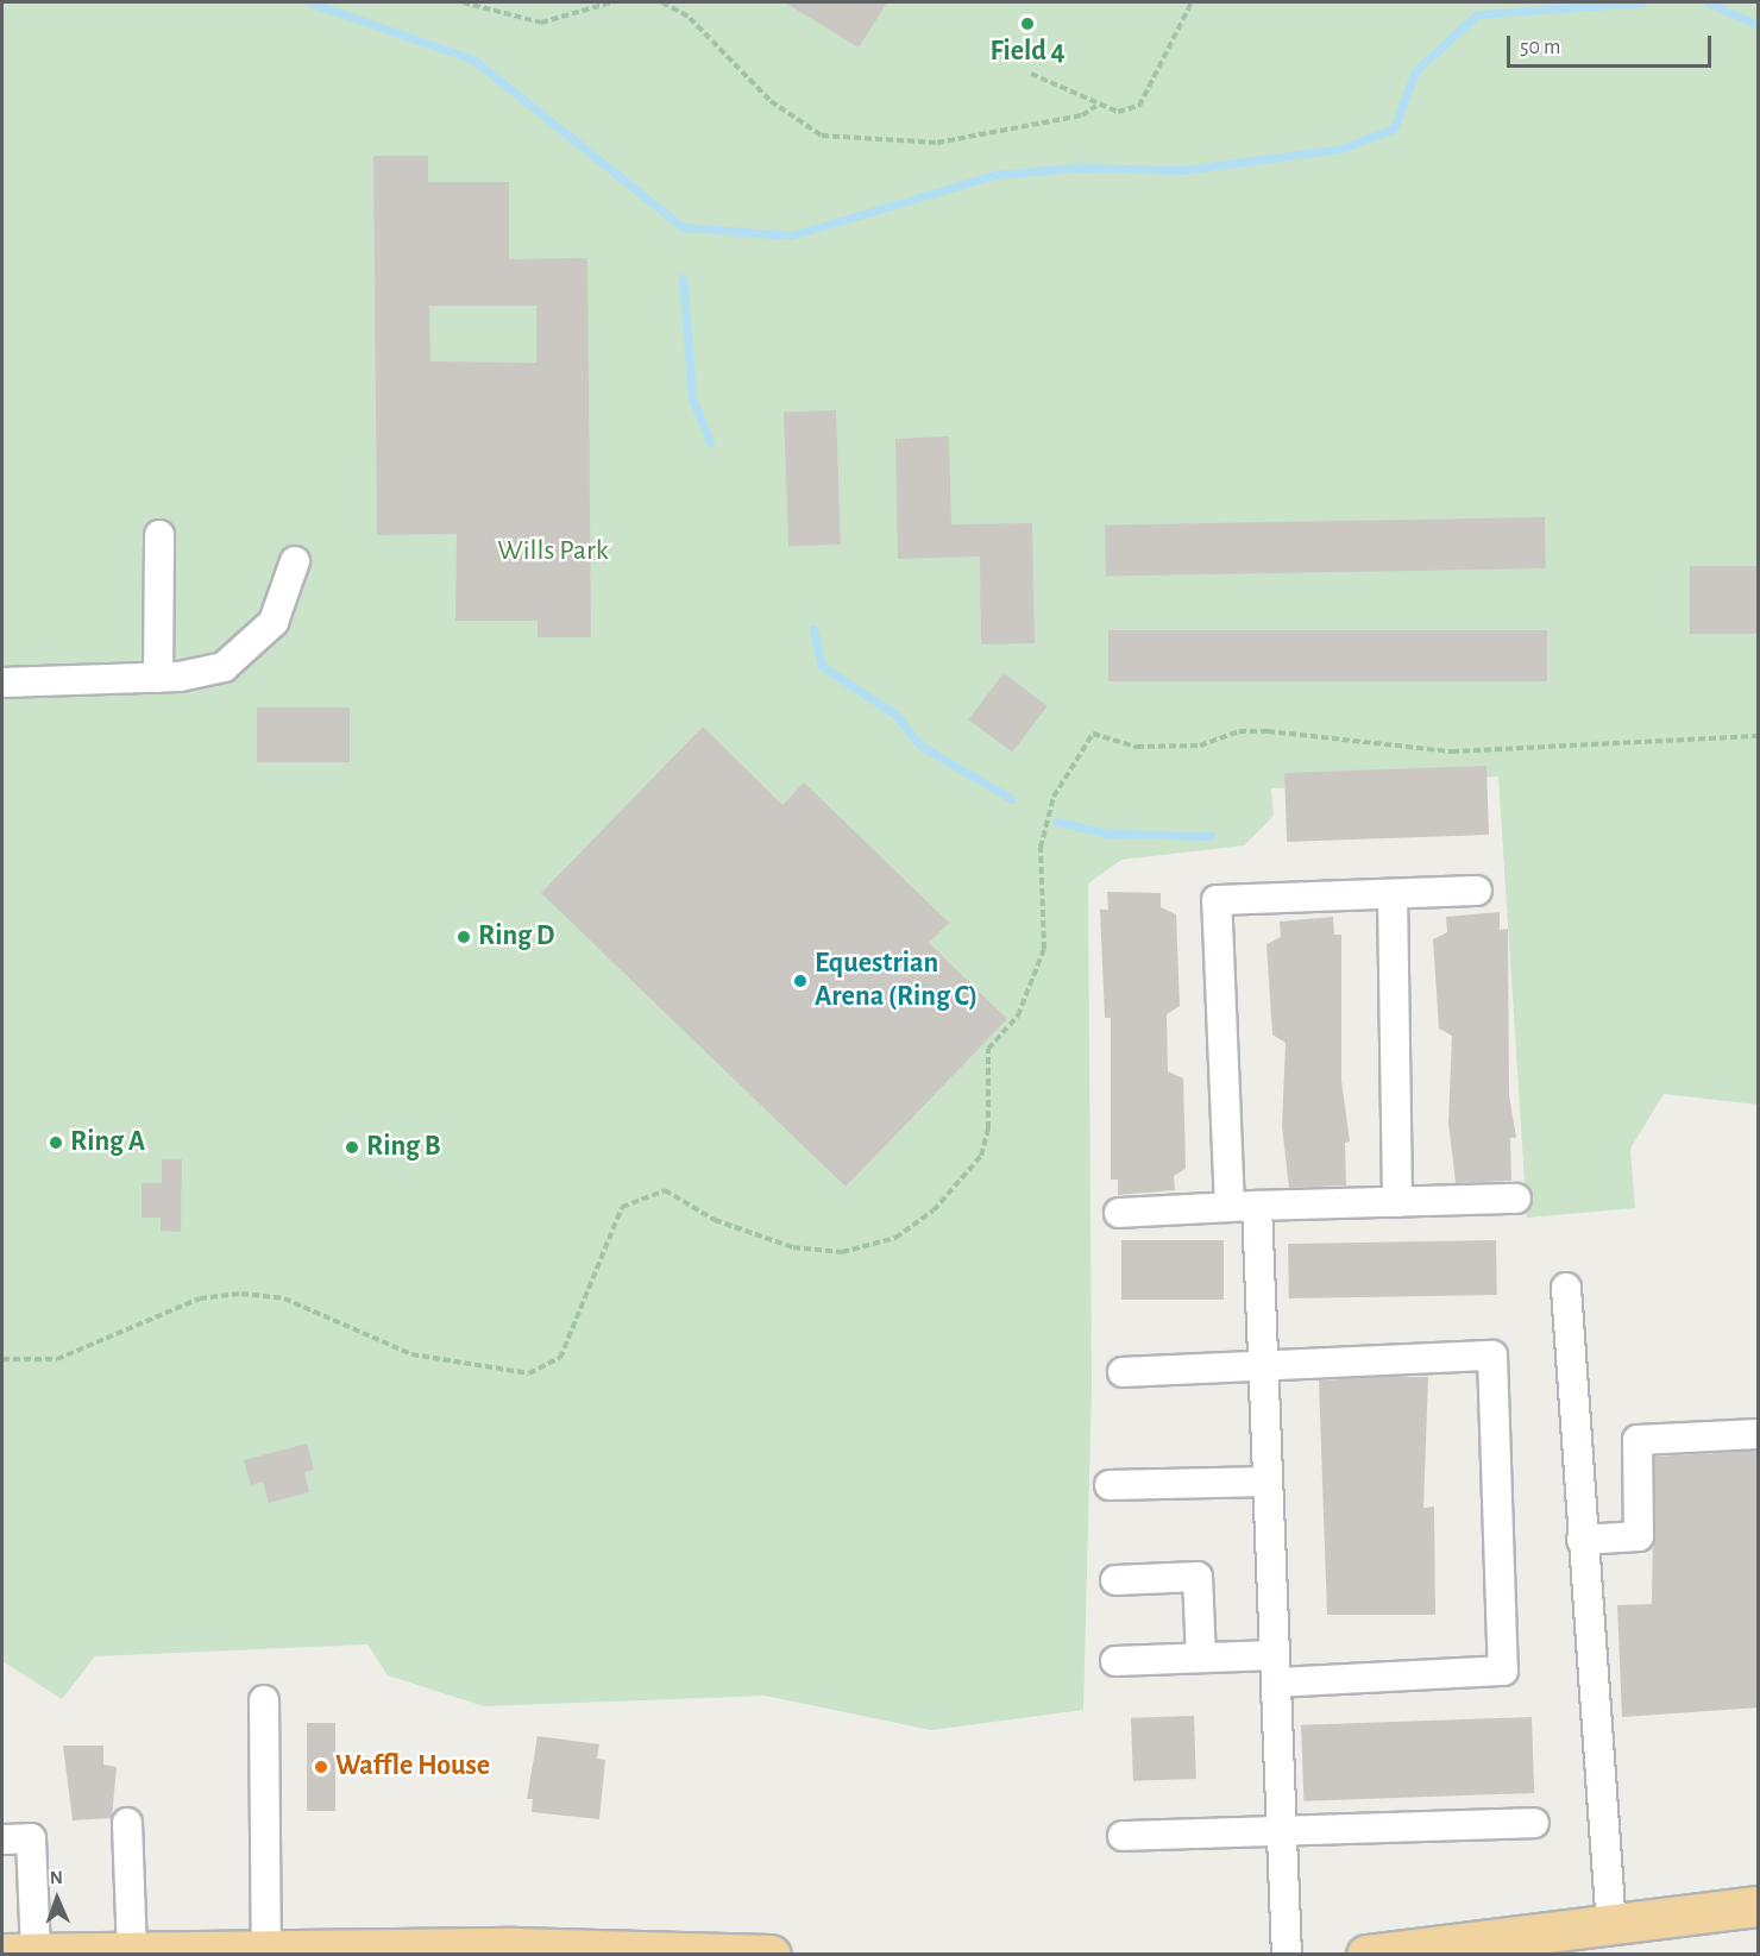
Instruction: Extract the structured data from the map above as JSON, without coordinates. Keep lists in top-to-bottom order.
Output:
{
  "parks": ["Wills Park"],
  "places": [
    "Field 4",
    "Ring D",
    "Equestrian Arena (Ring C)",
    "Ring A",
    "Ring B",
    "Waffle House"
  ],
  "scale_bar": "50 m",
  "north": "top"
}
